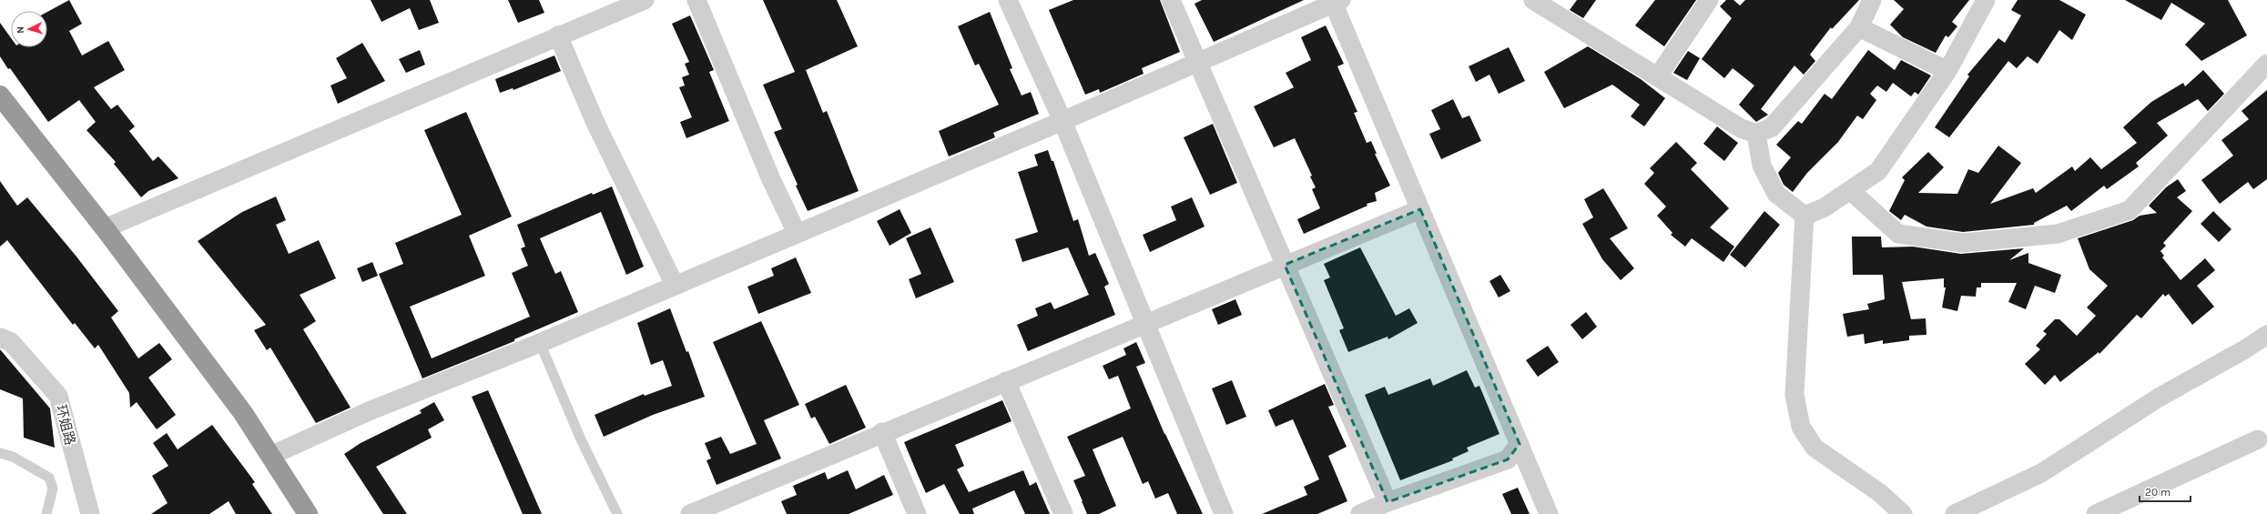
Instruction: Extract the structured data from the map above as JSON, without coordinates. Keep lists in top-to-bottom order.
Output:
{
  "streets": {
    "street": ["环姐路"]
  },
  "scale_bar": "20 m",
  "north": "left"
}
